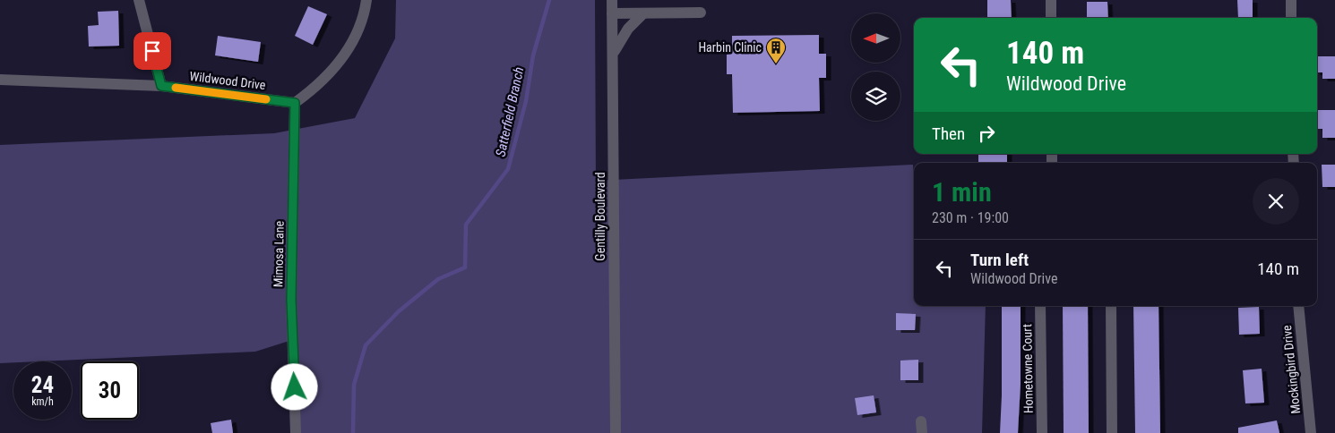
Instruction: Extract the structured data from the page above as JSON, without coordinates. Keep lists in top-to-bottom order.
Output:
{
  "streets": {
    "street": [
      "Wildwood Drive",
      "Gentilly Boulevard",
      "Mimosa Lane",
      "Hometowne Court",
      "Mockingbird Drive"
    ]
  },
  "crossings": [
    ["Wildwood Drive", "Mimosa Lane"]
  ],
  "water": ["Satterfield Branch"],
  "places": {
    "building": ["Harbin Clinic"]
  },
  "north": "left",
  "page": {
    "turn": ["140 m", "Wildwood Drive"],
    "then": "Then",
    "heading": ["1 min", "230 m · 19:00"],
    "list": [
      {
        "name": "Turn left",
        "note": "Wildwood Drive",
        "value": "140 m"
      }
    ],
    "speed": "24 km/h",
    "limit": "30"
  }
}
